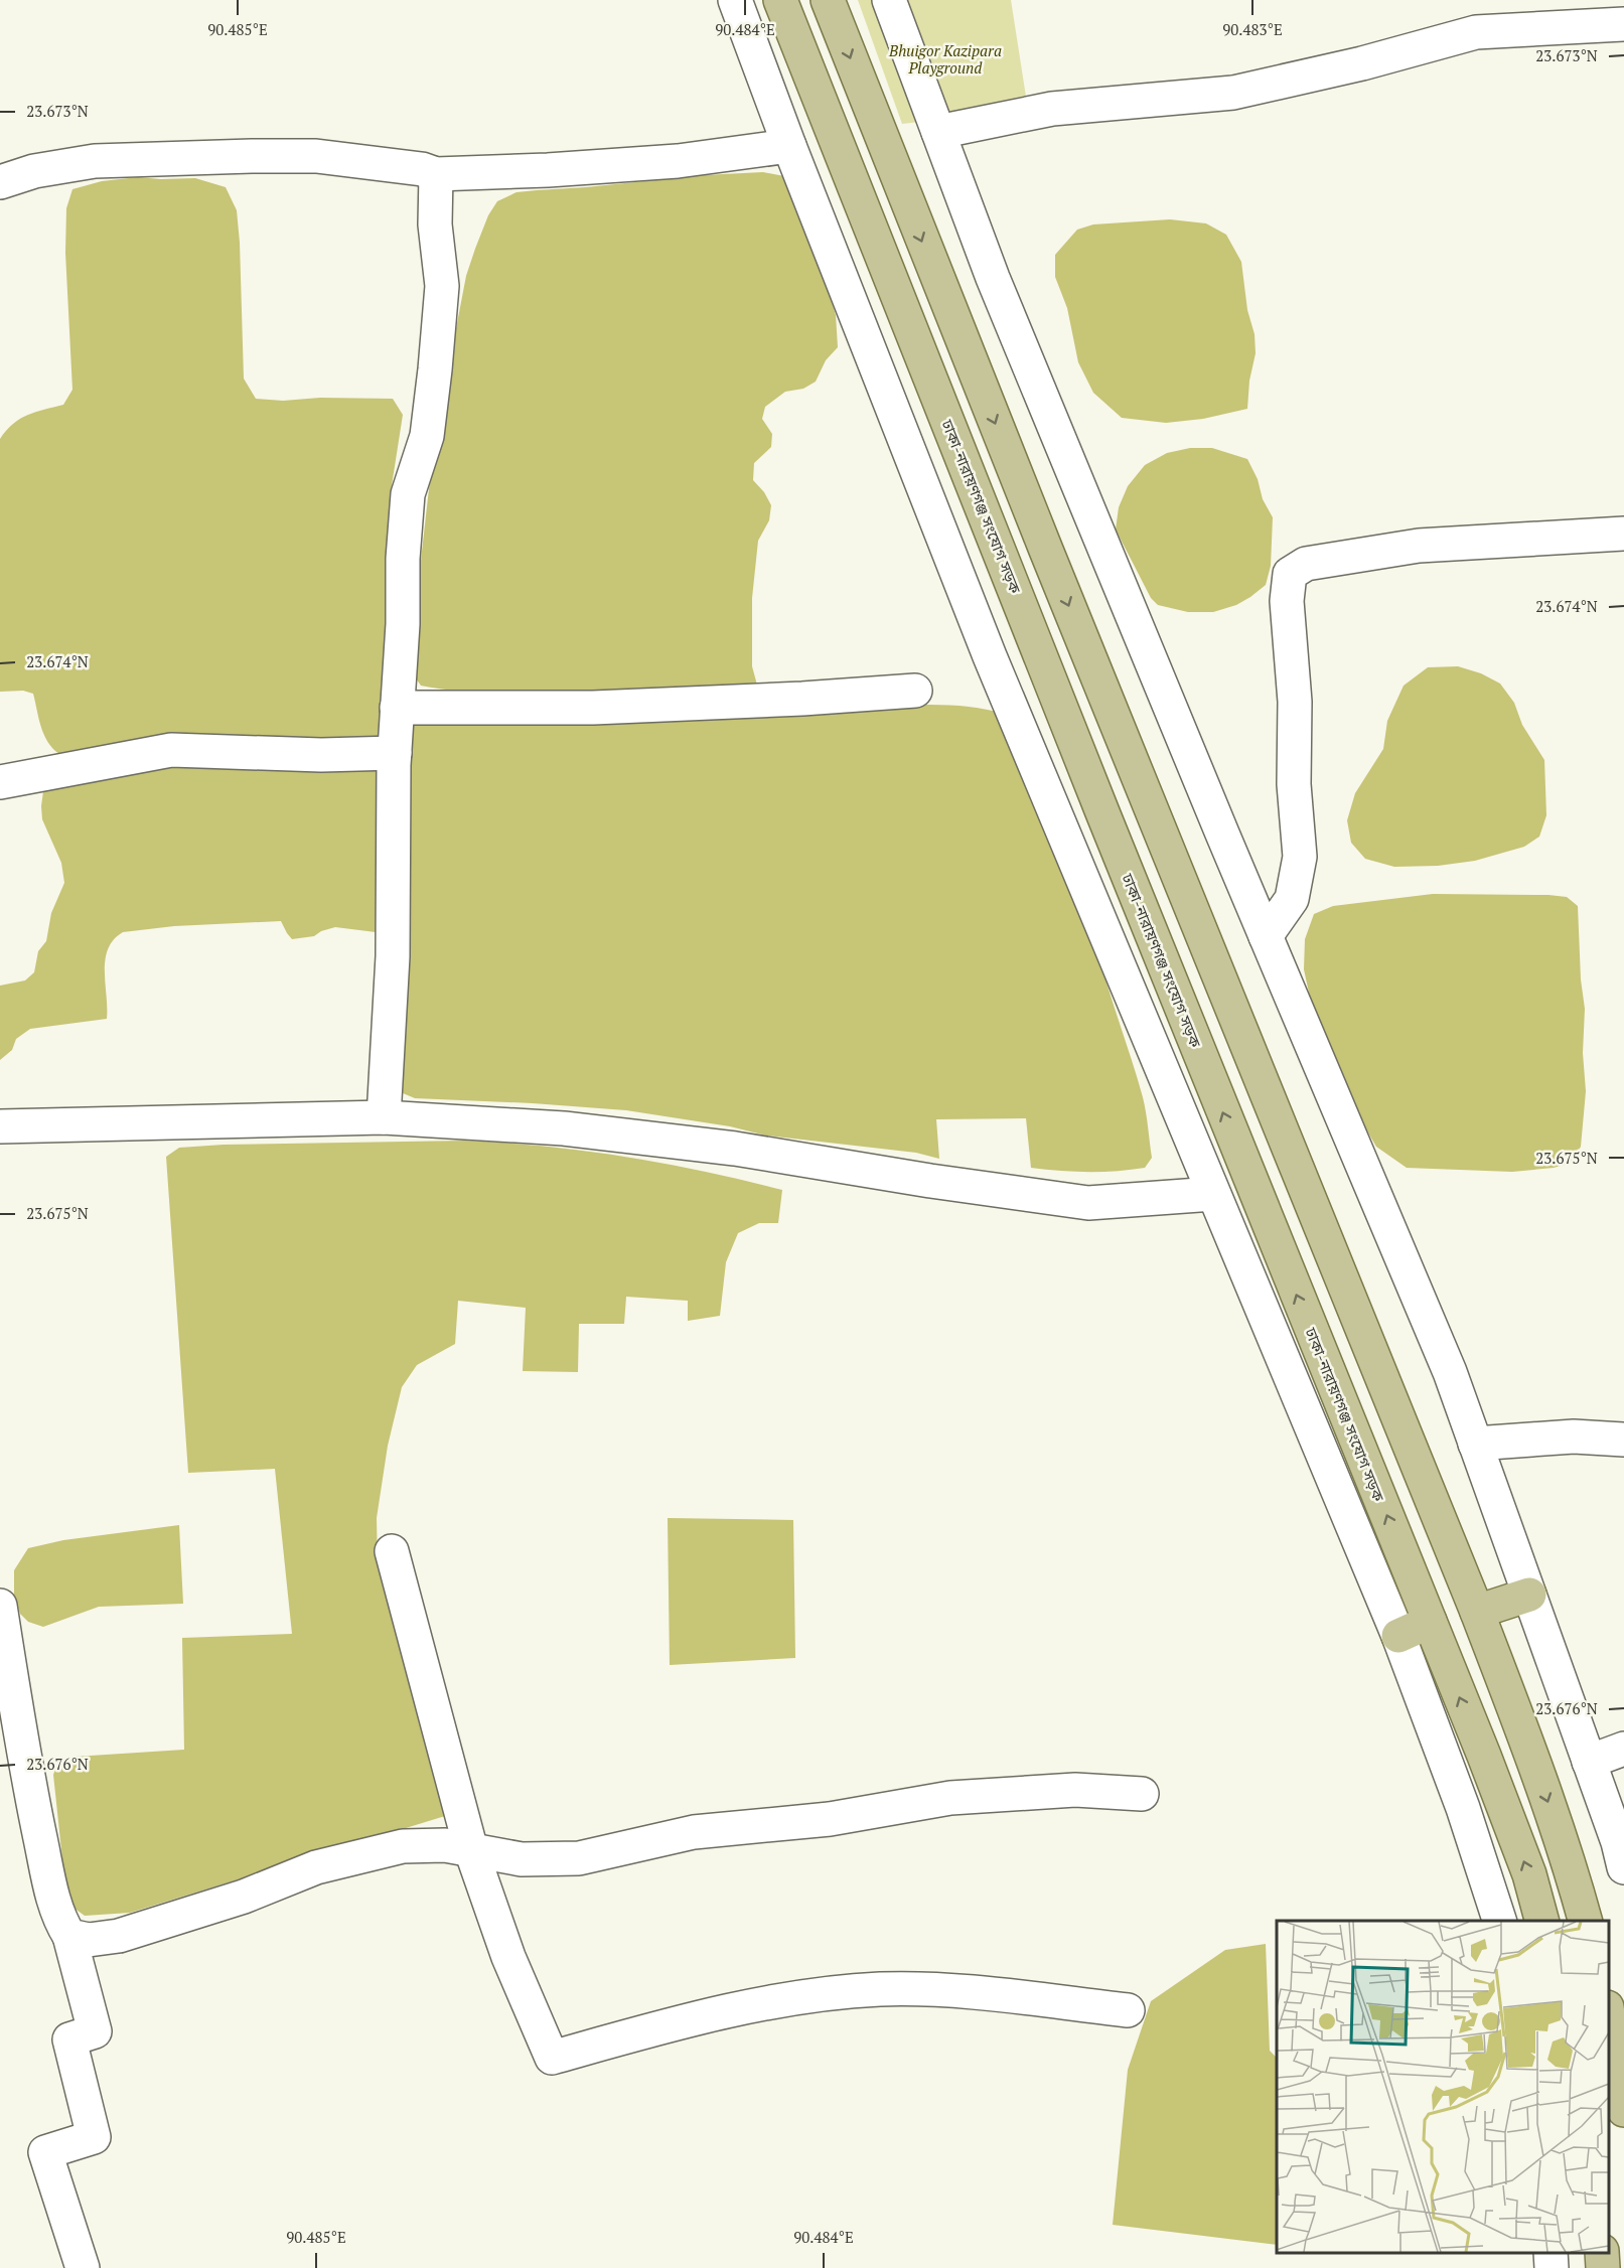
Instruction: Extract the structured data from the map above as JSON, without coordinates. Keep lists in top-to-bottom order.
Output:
{
  "streets": {
    "main road": ["ঢাকা-নারায়ণগঞ্জ সংযোগ সড়ক"]
  },
  "parks": ["Bhuigor Kazipara Playground"],
  "coordinates": [
    "90.485°E",
    "90.484°E",
    "90.483°E",
    "23.673°N",
    "23.674°N",
    "23.675°N",
    "23.676°N"
  ]
}
